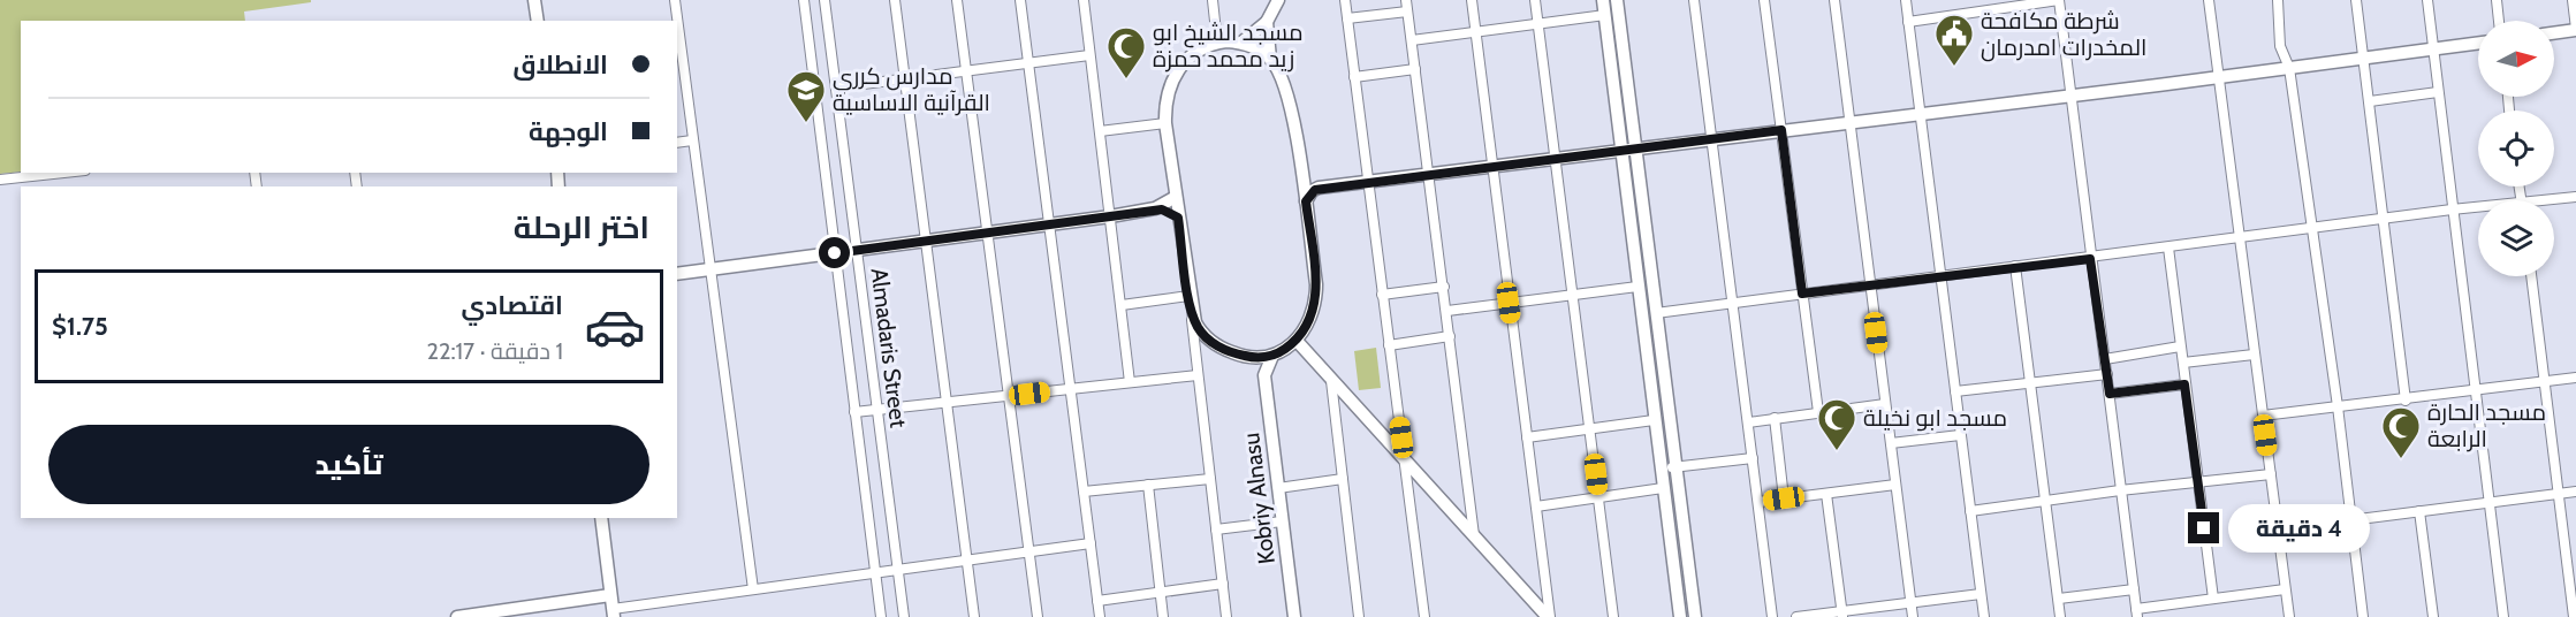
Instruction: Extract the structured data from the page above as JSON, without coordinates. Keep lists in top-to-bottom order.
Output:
{
  "streets": {
    "street": ["Almadaris Street", "Kobriy Alnasu"]
  },
  "places": {
    "public building": ["شرطة مكافحة المخدرات امدرمان"],
    "mosque": ["مسجد الشيخ ابو زيد محمد حمزة", "مسجد ابو نخيلة", "مسجد الحارة الرابعة"],
    "school or university": ["مدارس كرري القرآنية الاساسية"]
  },
  "north": "right",
  "page": {
    "banner": ["الانطلاق", "الوجهة"],
    "heading": "اختر الرحلة",
    "list": [
      {
        "name": "اقتصادي",
        "note": "1 دقيقة · 22:17",
        "value": "$1.75"
      }
    ],
    "buttons": "تأكيد",
    "bubble": "4 دقيقة"
  }
}
